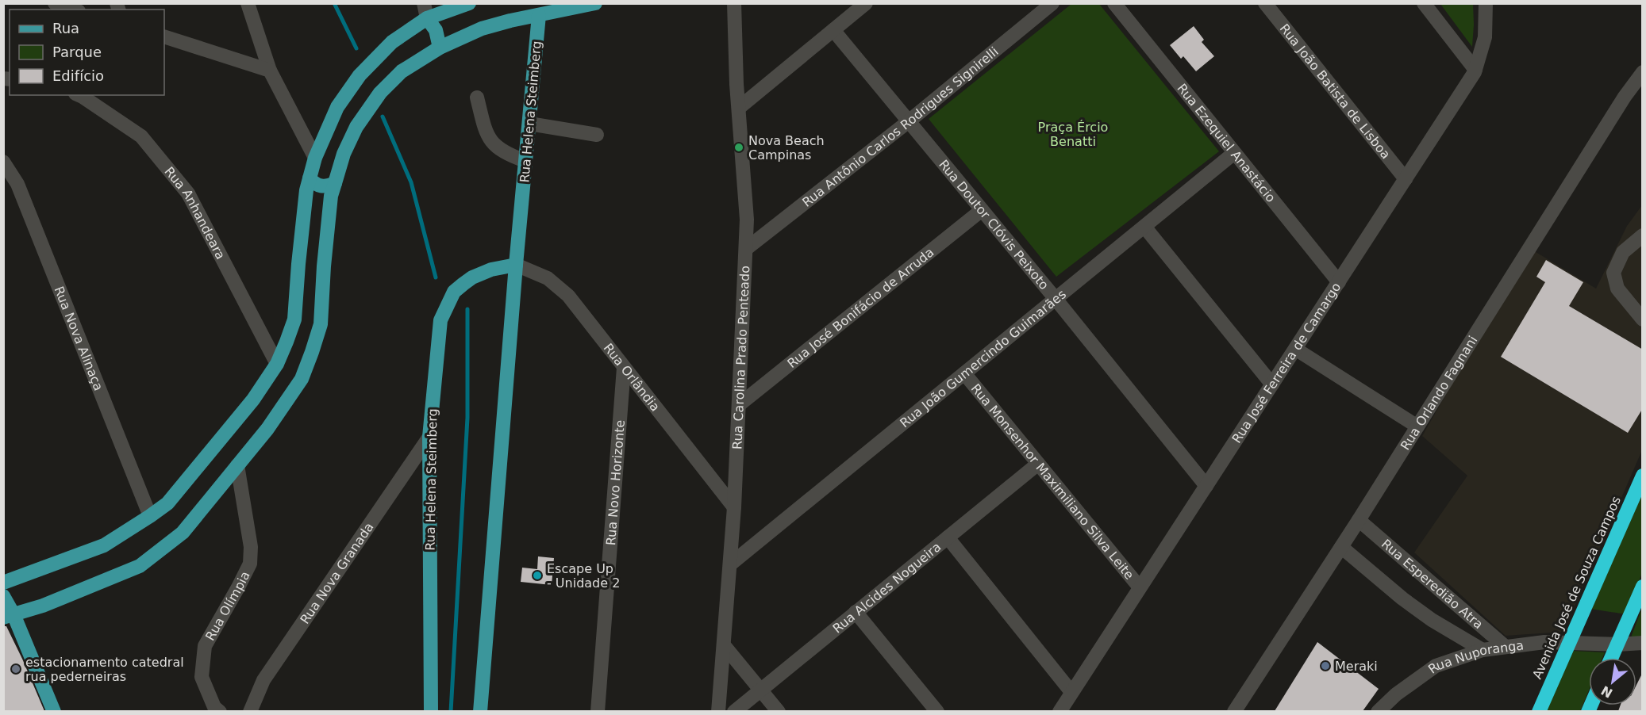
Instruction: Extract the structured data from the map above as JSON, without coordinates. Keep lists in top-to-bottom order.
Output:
{
  "streets": {
    "highway": ["Avenida José de Souza Campos"],
    "main road": ["Rua Helena Steimberg"],
    "street": [
      "Rua João Batista de Lisboa",
      "Rua Antônio Carlos Rodrigues Signirelli",
      "Rua Ezequiel Anastácio",
      "Rua Anhandeara",
      "Rua Doutor Clóvis Peixoto",
      "Rua José Bonifácio de Arruda",
      "Rua Nova Alinaça",
      "Rua Carolina Prado Penteado",
      "Rua João Gumercindo Guimarães",
      "Rua José Ferreira de Camargo",
      "Rua Orlândia",
      "Rua Orlando Fagnani",
      "Rua Monsenhor Maximiliano Silva Leite",
      "Rua Novo Horizonte",
      "Rua Nova Granada",
      "Rua Esperedião Atra",
      "Rua Alcides Nogueira",
      "Rua Olímpia",
      "Rua Nuporanga"
    ]
  },
  "crossings": [
    ["Rua João Batista de Lisboa", "Rua José Ferreira de Camargo"],
    ["Rua Helena Steimberg", "Rua Orlândia"],
    ["Rua Helena Steimberg", "Rua Nova Granada"],
    ["Rua Antônio Carlos Rodrigues Signirelli", "Rua Doutor Clóvis Peixoto"],
    ["Rua Antônio Carlos Rodrigues Signirelli", "Rua Carolina Prado Penteado"],
    ["Rua Ezequiel Anastácio", "Rua João Gumercindo Guimarães"],
    ["Rua Ezequiel Anastácio", "Rua José Ferreira de Camargo"],
    ["Rua Doutor Clóvis Peixoto", "Rua José Bonifácio de Arruda"],
    ["Rua Doutor Clóvis Peixoto", "Rua João Gumercindo Guimarães"],
    ["Rua Doutor Clóvis Peixoto", "Rua José Ferreira de Camargo"],
    ["Rua José Bonifácio de Arruda", "Rua Carolina Prado Penteado"],
    ["Rua Carolina Prado Penteado", "Rua João Gumercindo Guimarães"],
    ["Rua Carolina Prado Penteado", "Rua Orlândia"],
    ["Rua João Gumercindo Guimarães", "Rua Monsenhor Maximiliano Silva Leite"],
    ["Rua José Ferreira de Camargo", "Rua Monsenhor Maximiliano Silva Leite"],
    ["Rua Orlândia", "Rua Novo Horizonte"],
    ["Rua Orlando Fagnani", "Rua Esperedião Atra"],
    ["Rua Monsenhor Maximiliano Silva Leite", "Rua Alcides Nogueira"],
    ["Rua Esperedião Atra", "Rua Nuporanga"],
    ["Avenida José de Souza Campos", "Rua Nuporanga"]
  ],
  "parks": ["Praça Ércio Benatti"],
  "places": [
    "Nova Beach Campinas",
    "Escape Up - Unidade 2",
    "Meraki",
    "estacionamento catedral rua pederneiras"
  ],
  "legend": ["Rua", "Parque", "Edifício"],
  "north": "bottom left"
}
